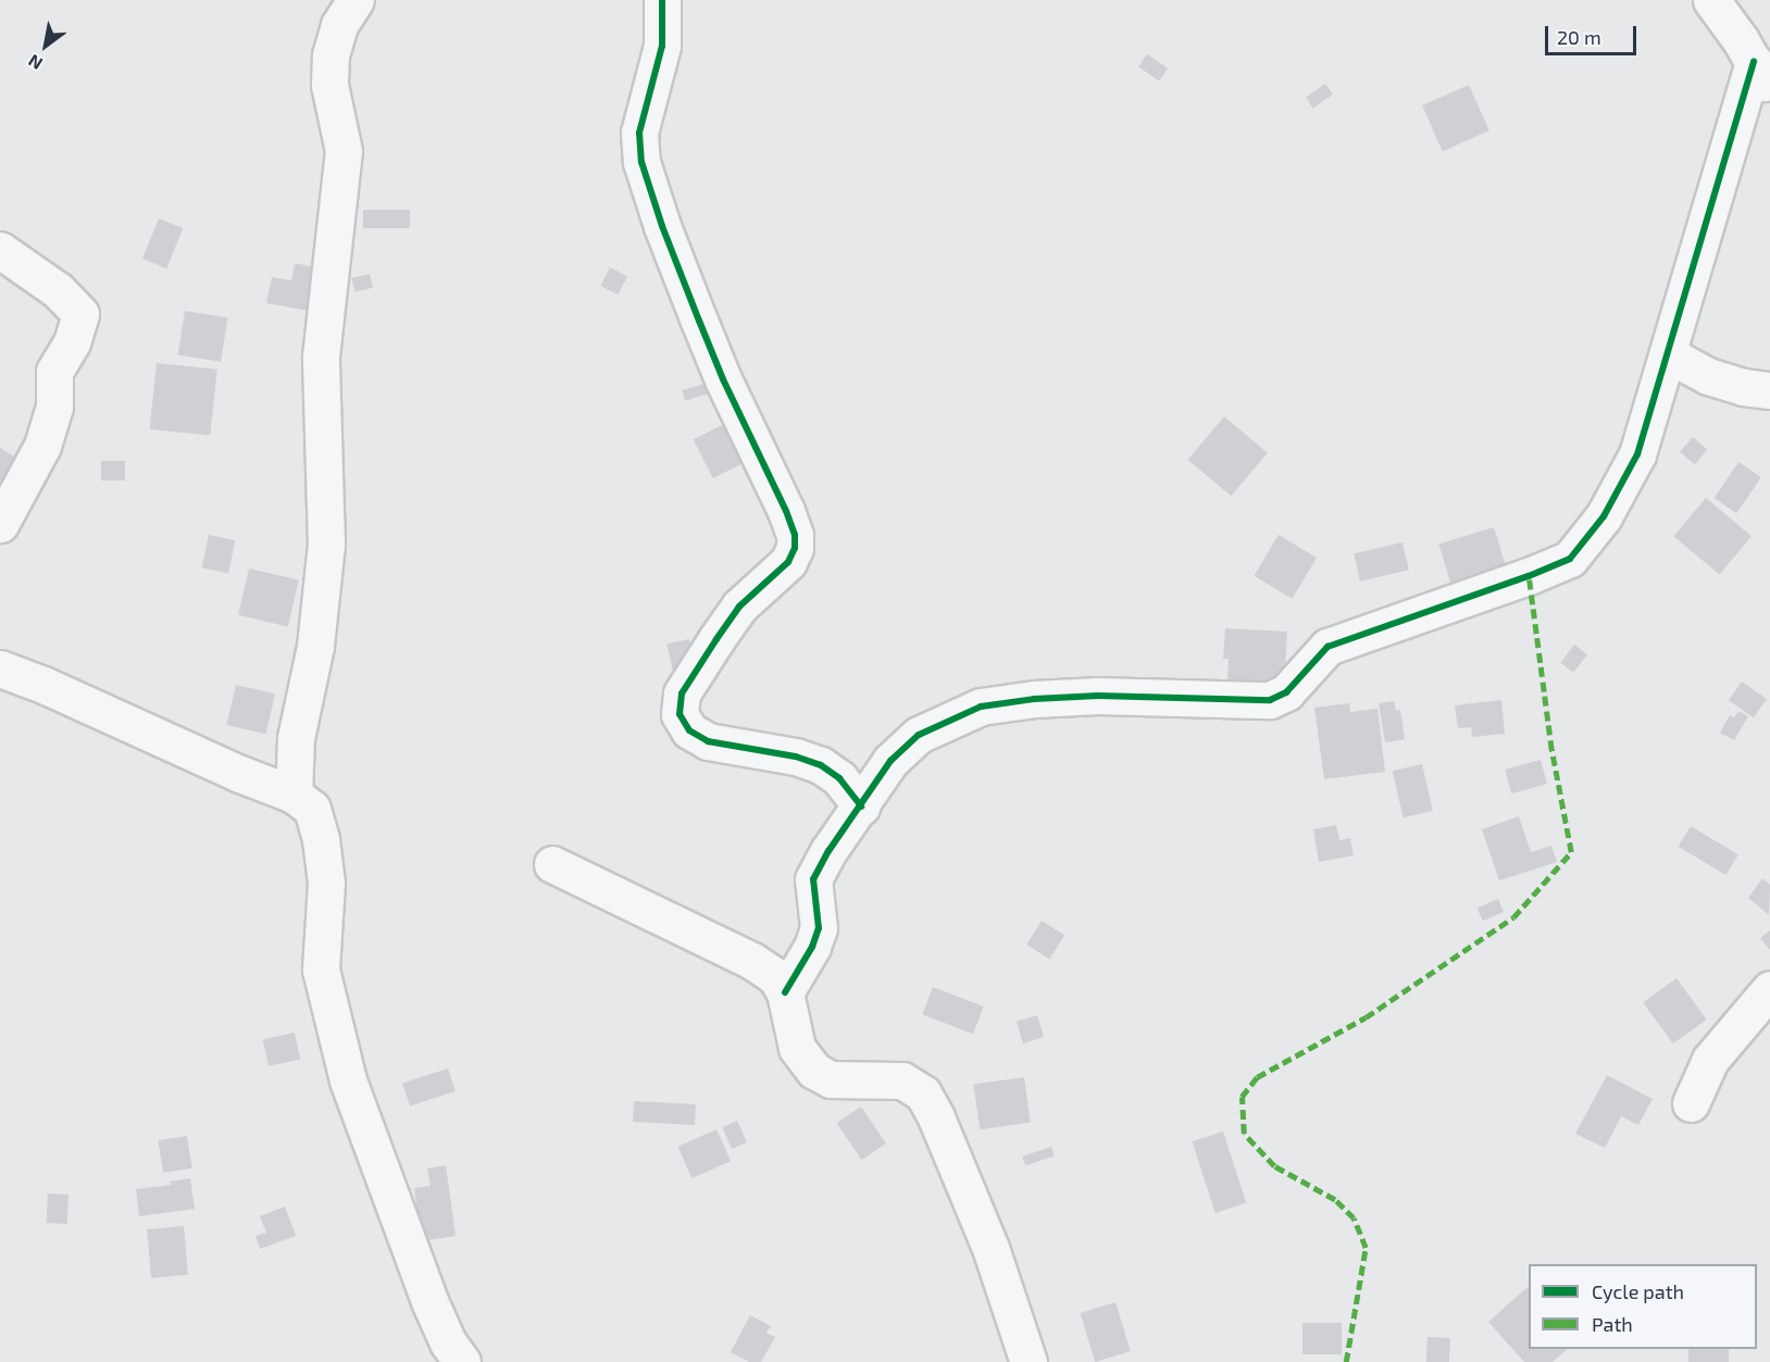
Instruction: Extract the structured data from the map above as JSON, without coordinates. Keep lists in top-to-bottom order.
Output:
{
  "legend": ["Cycle path", "Path"],
  "scale_bar": "20 m",
  "north": "bottom left"
}
